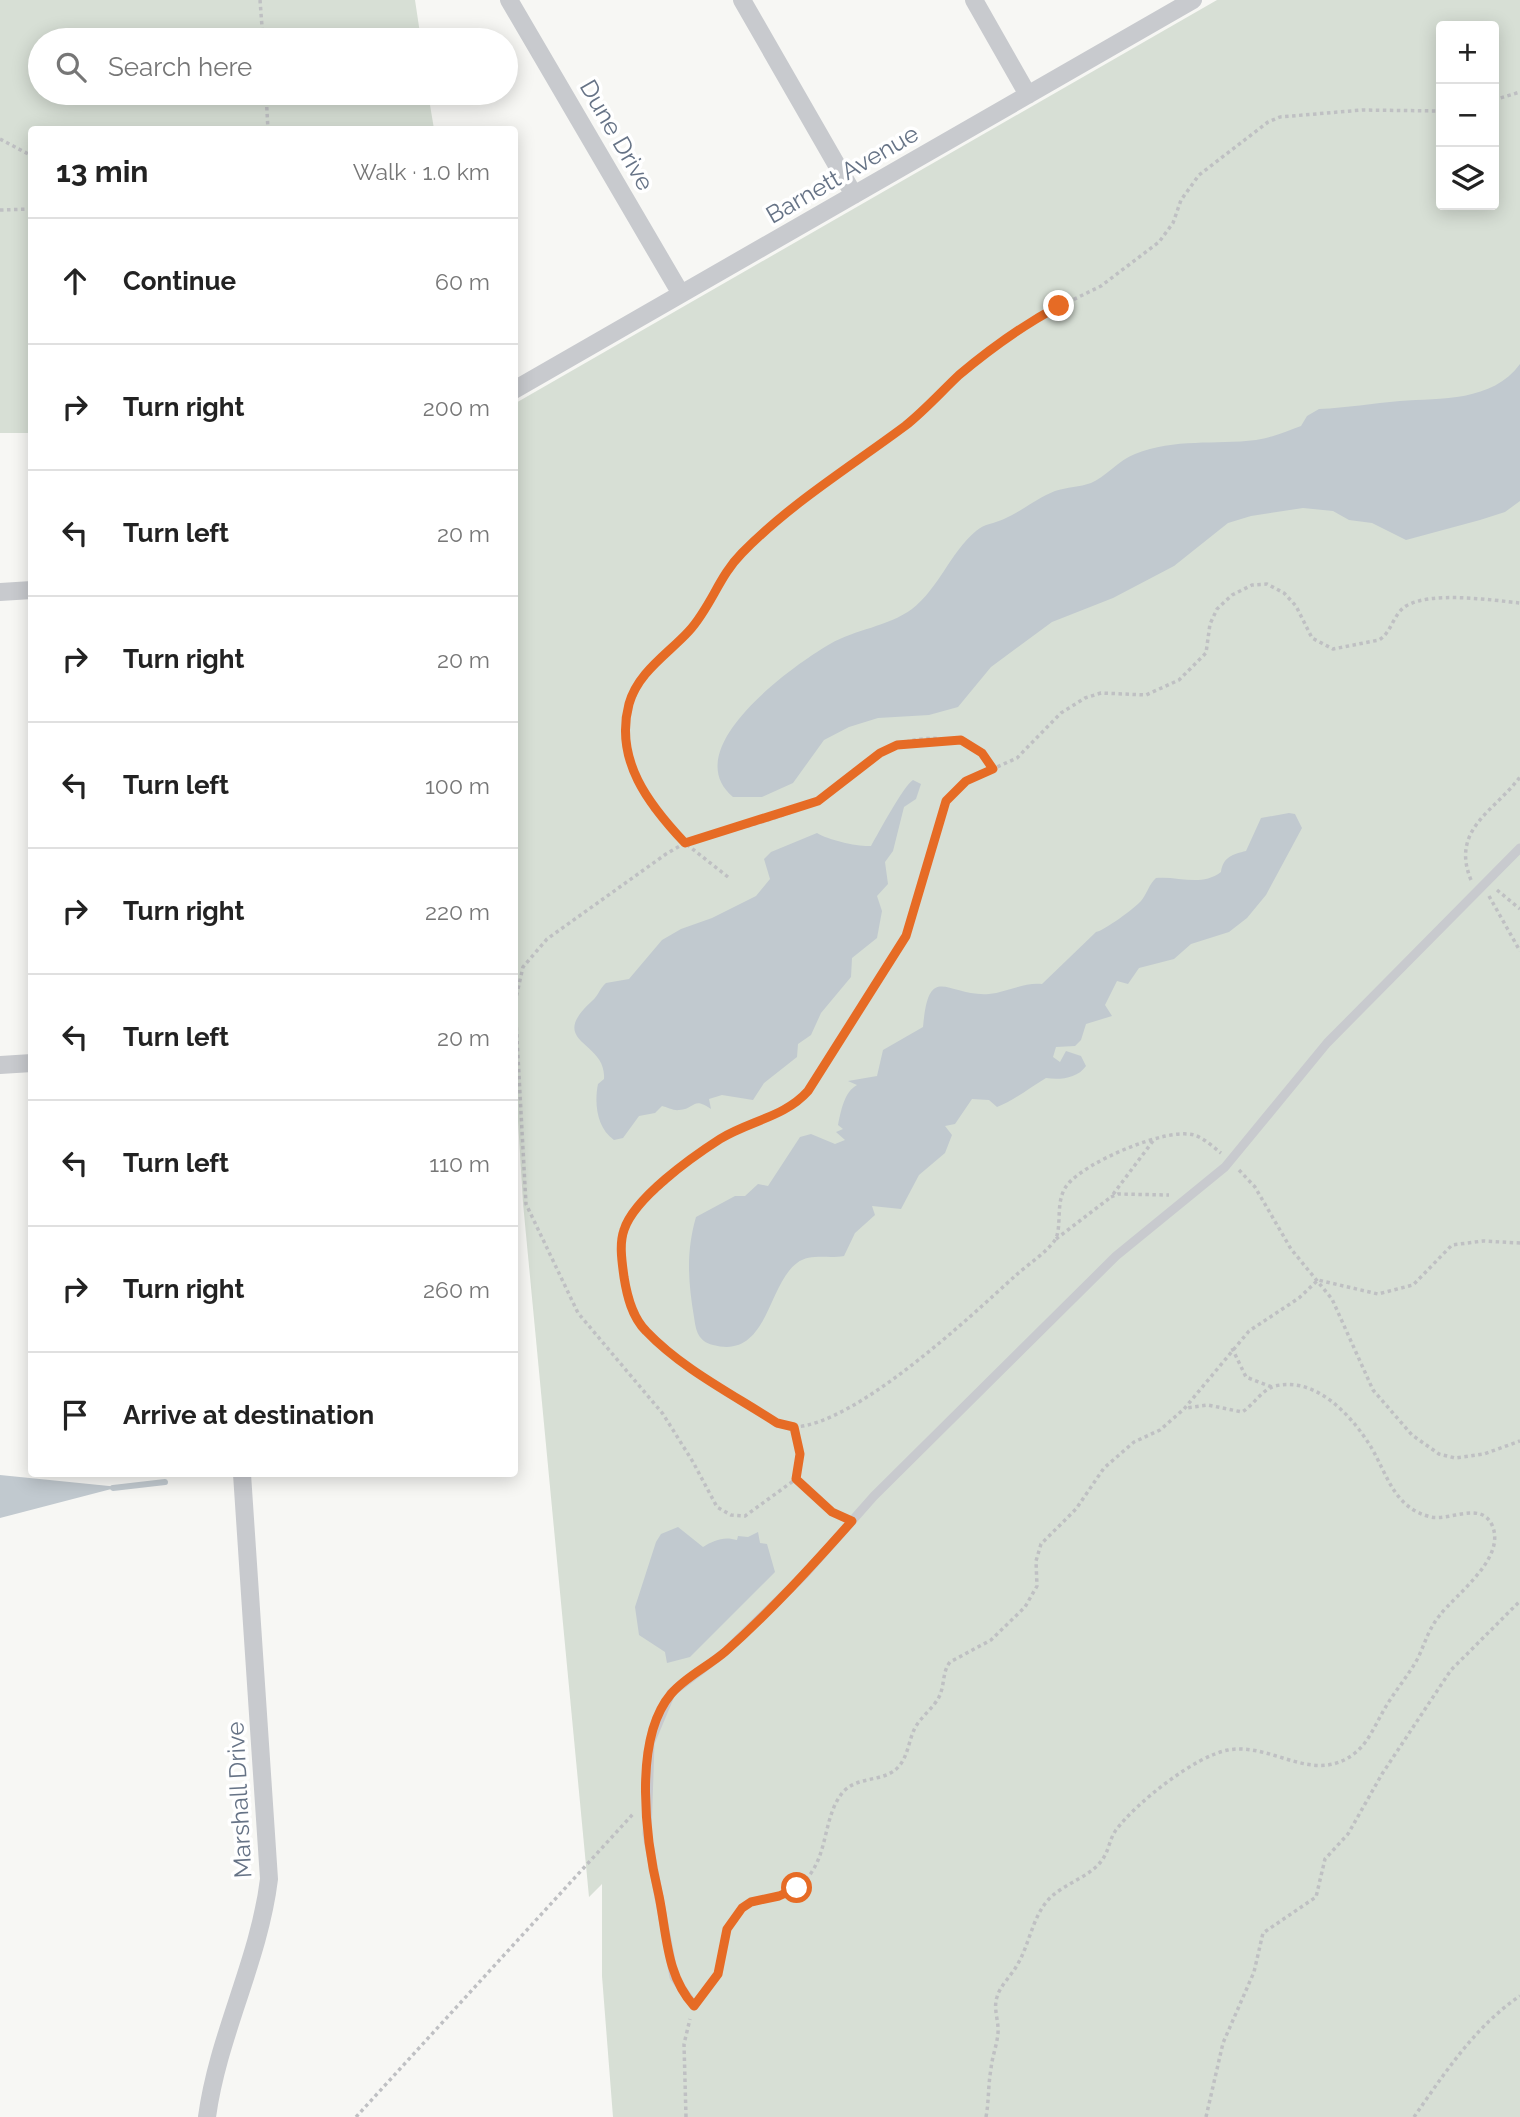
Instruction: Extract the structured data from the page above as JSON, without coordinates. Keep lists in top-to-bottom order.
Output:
{
  "streets": {
    "street": ["Dune Drive", "Barnett Avenue", "Marshall Drive"]
  },
  "crossings": [
    ["Dune Drive", "Barnett Avenue"]
  ],
  "page": {
    "map_buttons": ["+", "−"],
    "search": "Search here",
    "heading": ["13 min", "Walk · 1.0 km"],
    "list": [
      ["Continue", "60 m"],
      ["Turn right", "200 m"],
      ["Turn left", "20 m"],
      ["Turn right", "20 m"],
      ["Turn left", "100 m"],
      ["Turn right", "220 m"],
      ["Turn left", "20 m"],
      ["Turn left", "110 m"],
      ["Turn right", "260 m"],
      "Arrive at destination"
    ]
  }
}
